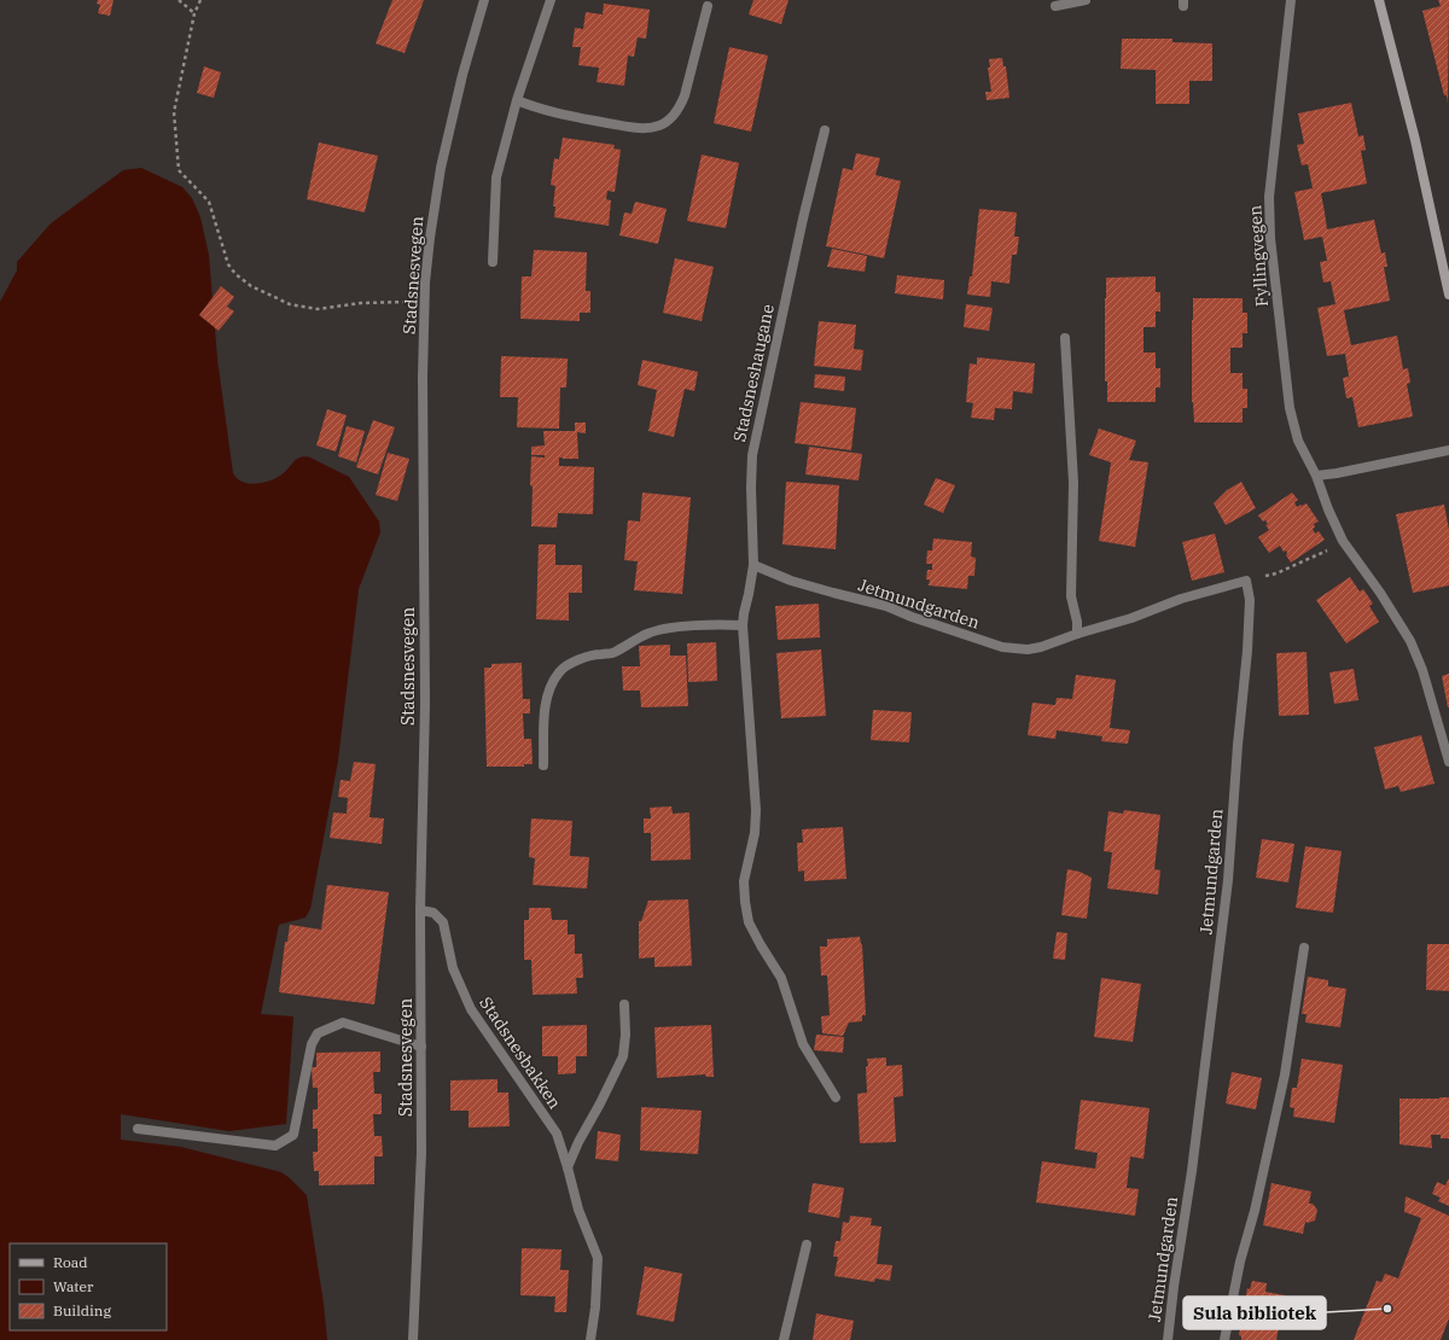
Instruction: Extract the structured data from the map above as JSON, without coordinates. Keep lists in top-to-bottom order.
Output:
{
  "streets": {
    "street": [
      "Fyllingvegen",
      "Stadsnesvegen",
      "Stadsneshaugane",
      "Jetmundgarden",
      "Stadsnesbakken"
    ]
  },
  "crossings": [
    ["Stadsnesvegen", "Stadsnesbakken"],
    ["Stadsneshaugane", "Jetmundgarden"]
  ],
  "places": ["Sula bibliotek"],
  "legend": ["Road", "Water", "Building"]
}
